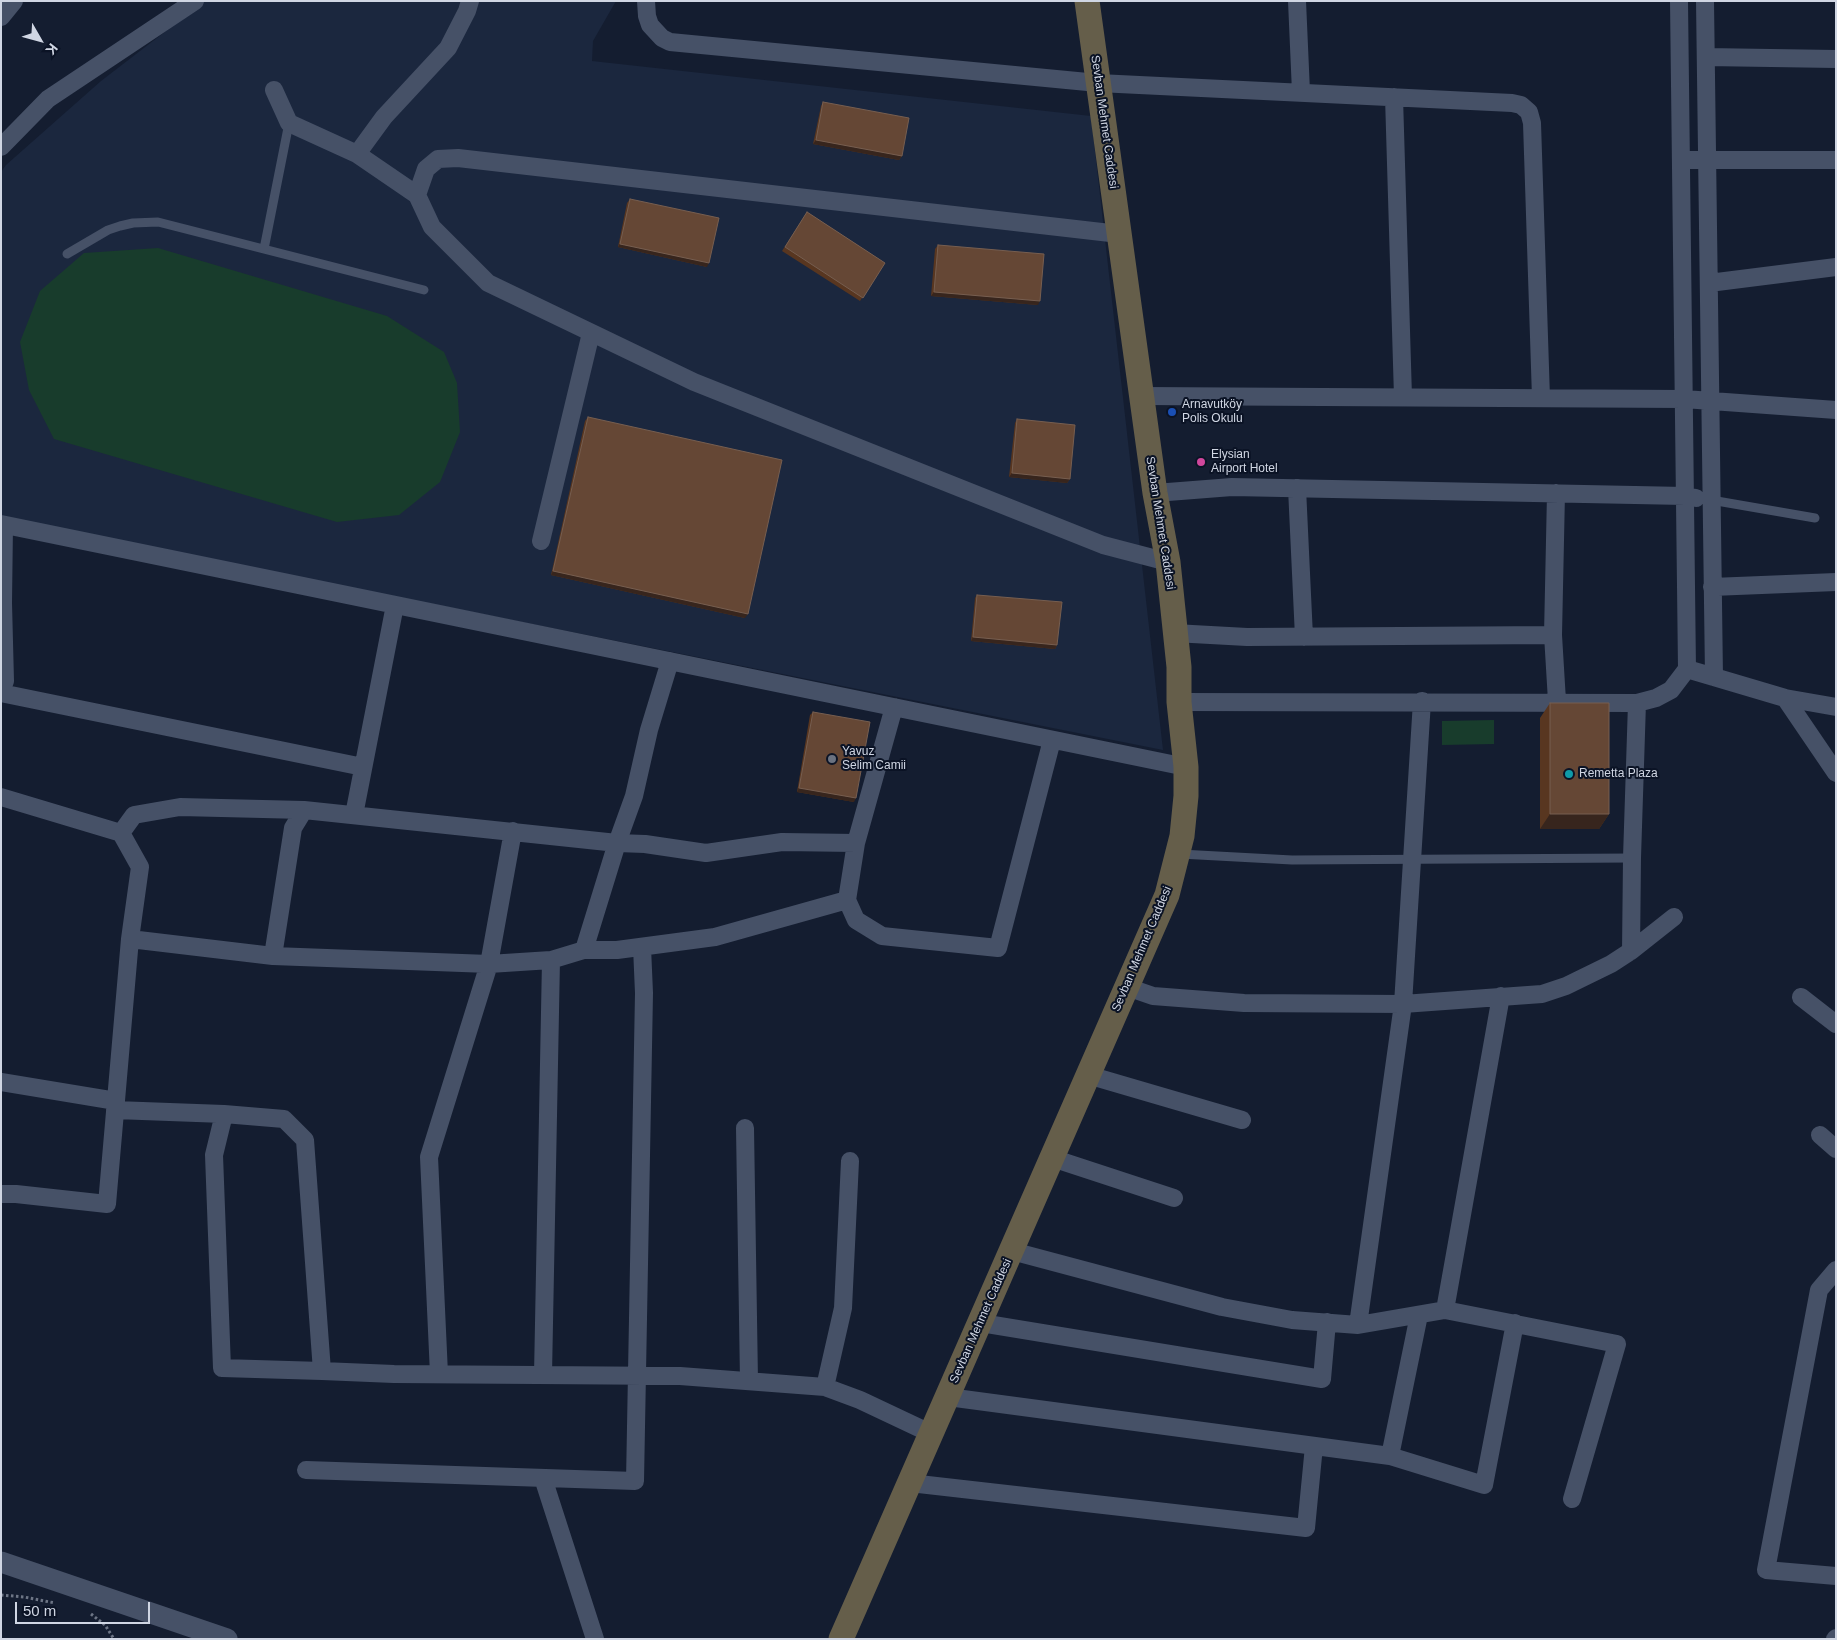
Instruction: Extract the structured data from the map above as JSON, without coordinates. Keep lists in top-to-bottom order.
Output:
{
  "streets": {
    "main road": ["Sevban Mehmet Caddesi"]
  },
  "places": [
    "Arnavutköy Polis Okulu",
    "Elysian Airport Hotel",
    "Yavuz Selim Camii",
    "Remetta Plaza"
  ],
  "scale_bar": "50 m",
  "north": "bottom right"
}
